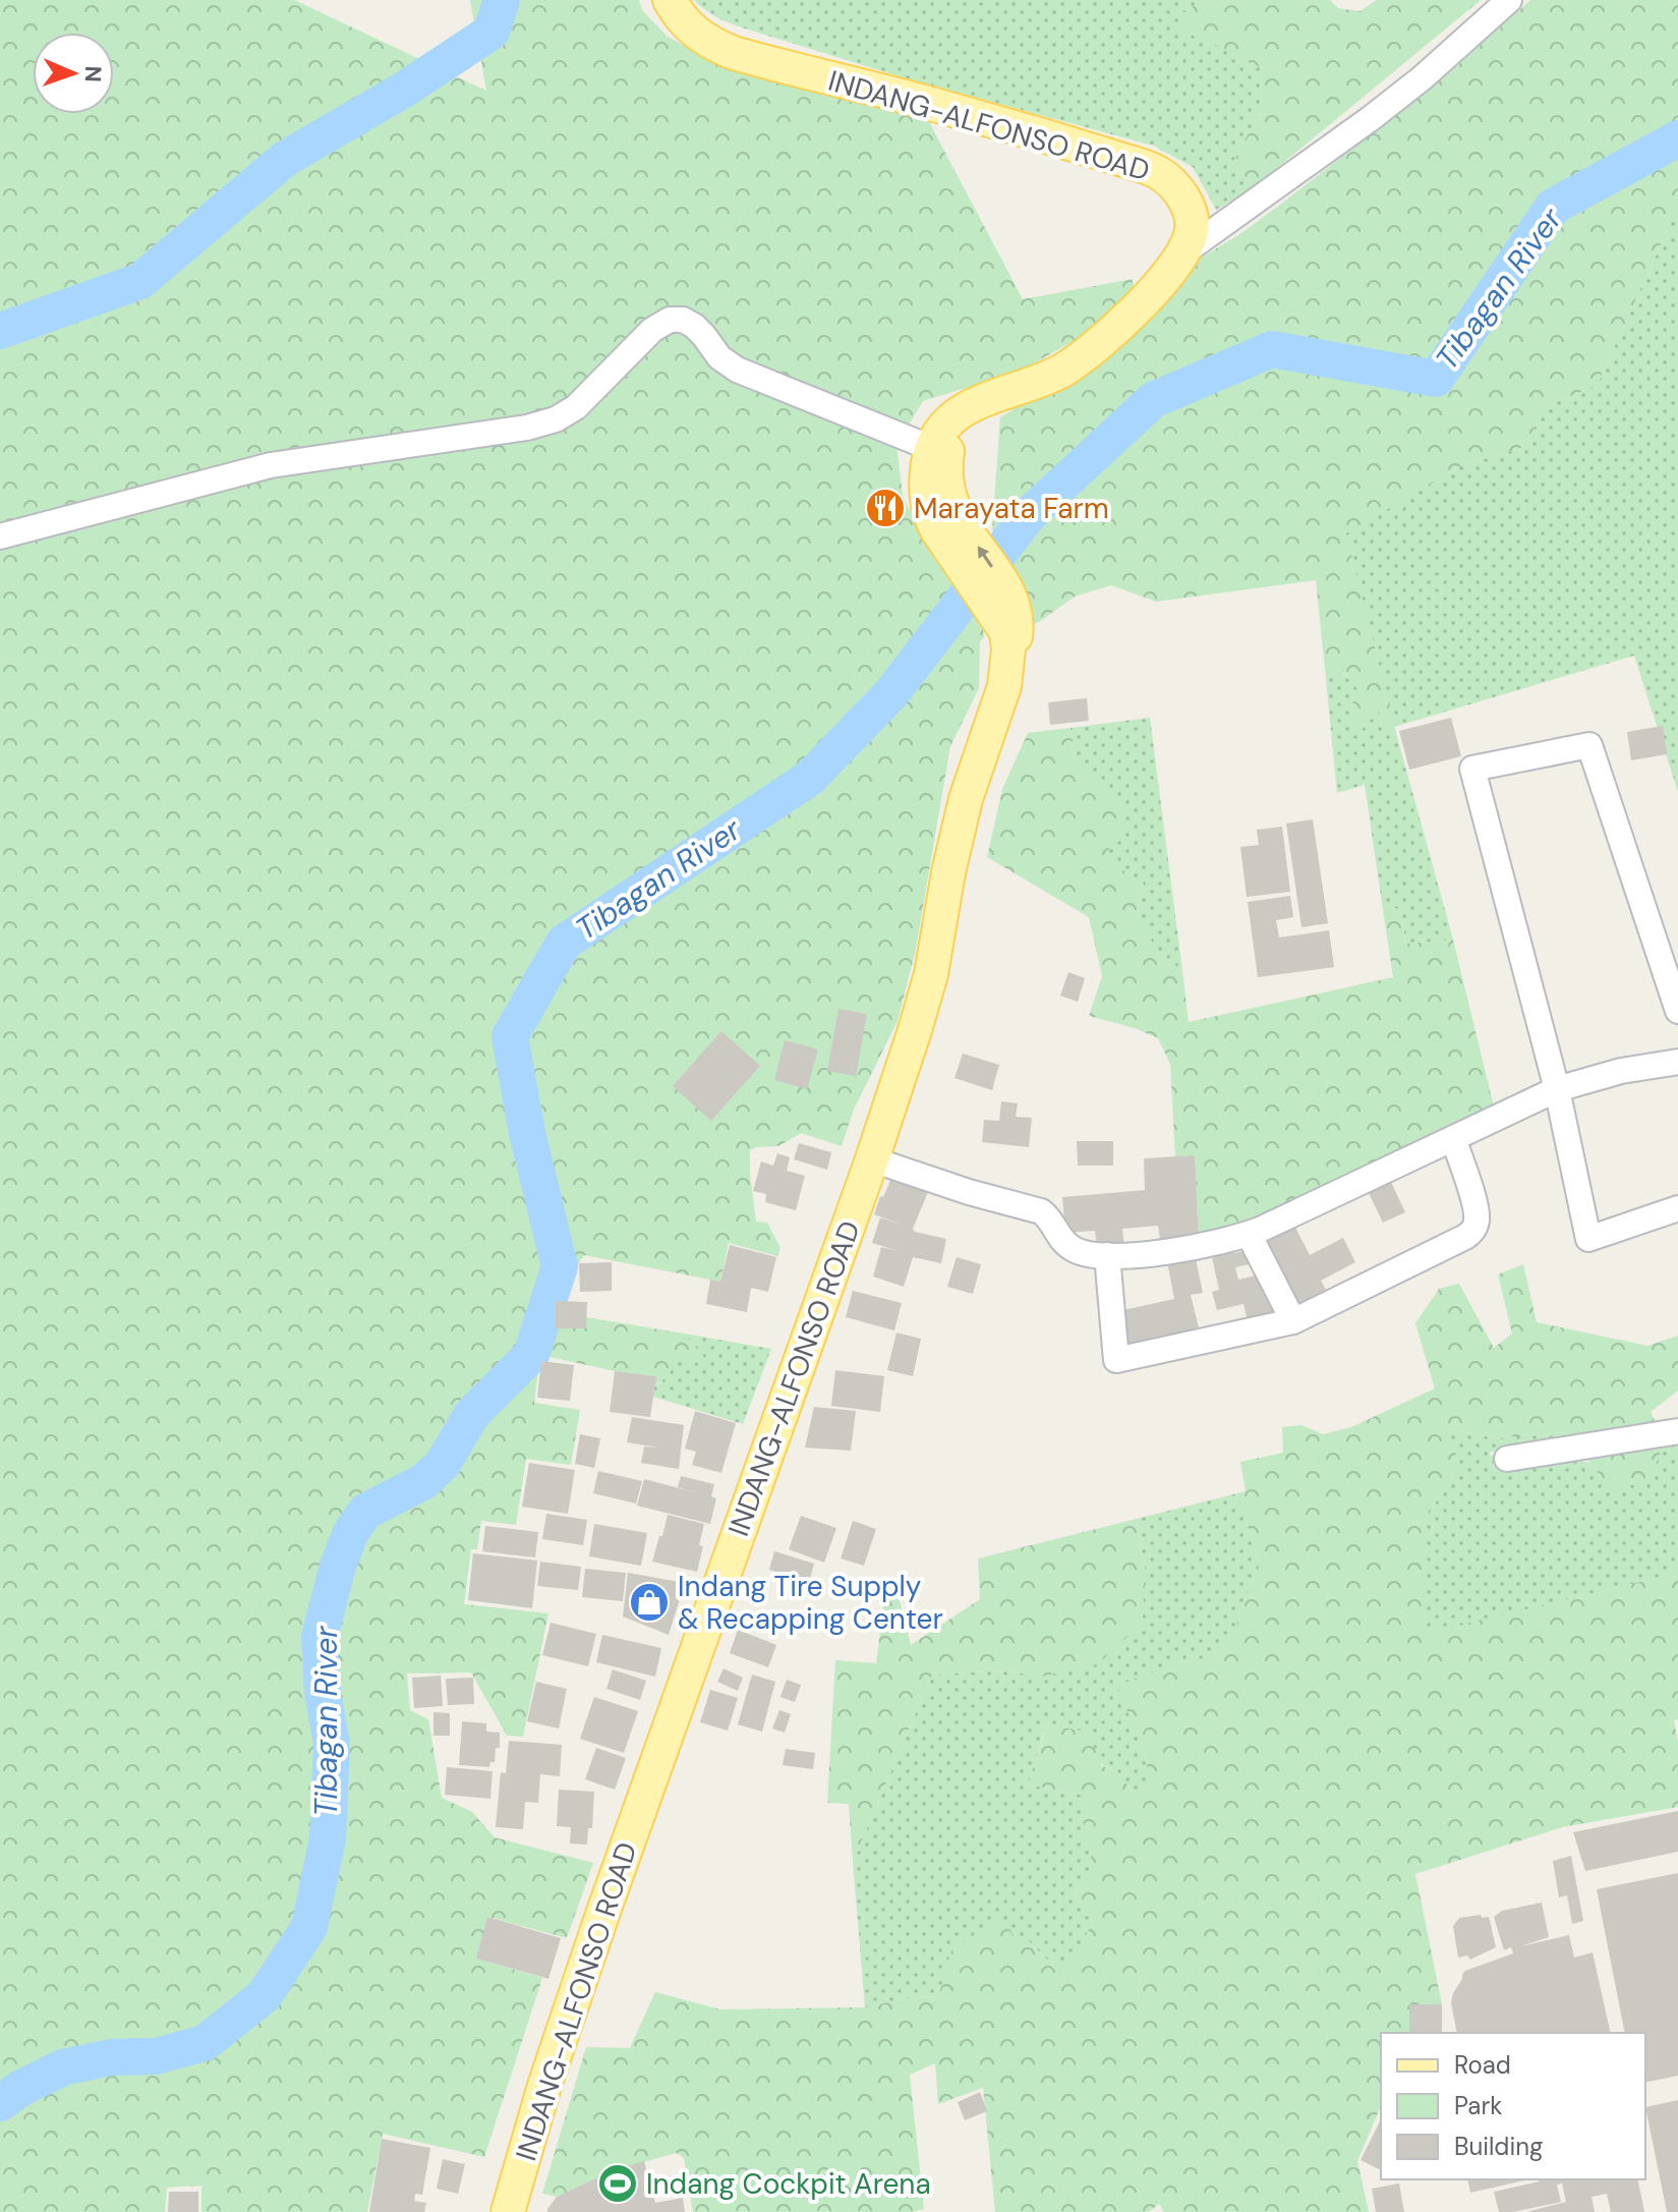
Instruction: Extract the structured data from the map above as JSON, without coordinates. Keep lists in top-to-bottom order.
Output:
{
  "streets": {
    "main road": ["INDANG-ALFONSO ROAD"]
  },
  "water": ["Tibagan River"],
  "places": {
    "restaurant": ["Marayata Farm"],
    "shop": ["Indang Tire Supply & Recapping Center"],
    "sports": ["Indang Cockpit Arena"]
  },
  "legend": ["Road", "Park", "Building"],
  "north": "right"
}
